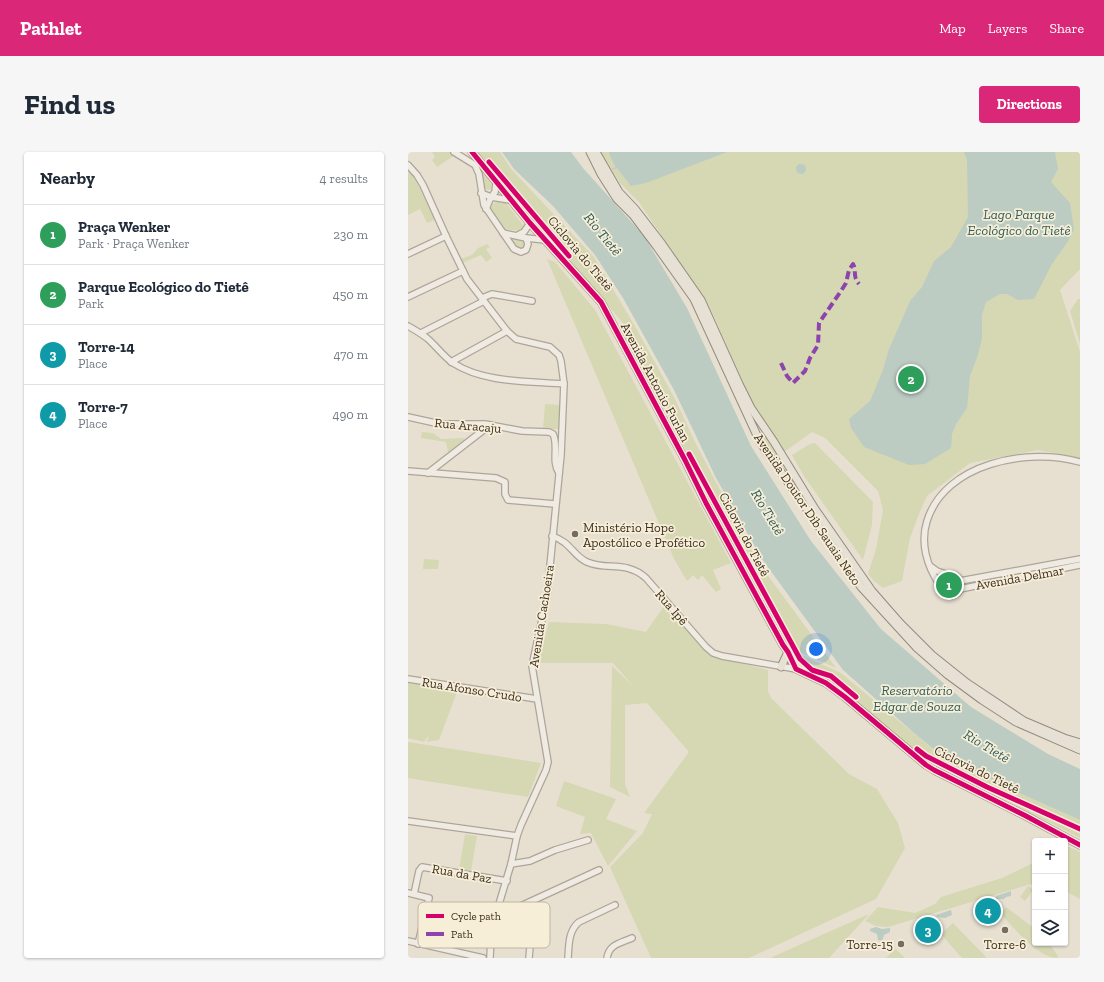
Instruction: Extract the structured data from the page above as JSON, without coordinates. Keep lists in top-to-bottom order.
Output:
{
  "streets": {
    "main road": ["Avenida Antonio Furlan", "Avenida Doutor Dib Sauaia Neto"],
    "street": [
      "Rua Aracaju",
      "Avenida Delmar",
      "Rua Ipê",
      "Avenida Cachoeira",
      "Rua Afonso Crudo",
      "Rua da Paz"
    ],
    "cycle path": ["Ciclovia do Tietê"]
  },
  "crossings": [
    ["Avenida Antonio Furlan", "Rua Ipê"],
    ["Rua Aracaju", "Avenida Cachoeira"],
    ["Rua Ipê", "Avenida Cachoeira"],
    ["Avenida Cachoeira", "Rua Afonso Crudo"],
    ["Avenida Cachoeira", "Rua da Paz"]
  ],
  "water": ["Lago Parque Ecológico do Tietê", "Rio Tietê", "Reservatório Edgar de Souza"],
  "places": ["Ministério Hope Apostólico e Profético", "Torre-6", "Torre-15"],
  "legend": ["Cycle path", "Path"],
  "page": {
    "header": "Pathlet",
    "nav": ["Map", "Layers", "Share"],
    "buttons": "Directions",
    "title": "Find us",
    "heading": ["Nearby", "4 results"],
    "list": [
      {
        "mark": "1",
        "name": "Praça Wenker",
        "note": "Park · Praça Wenker",
        "value": "230 m"
      },
      {
        "mark": "2",
        "name": "Parque Ecológico do Tietê",
        "note": "Park",
        "value": "450 m"
      },
      {
        "mark": "3",
        "name": "Torre-14",
        "note": "Place",
        "value": "470 m"
      },
      {
        "mark": "4",
        "name": "Torre-7",
        "note": "Place",
        "value": "490 m"
      }
    ],
    "pins": [
      "2",
      "1",
      "4",
      "3"
    ],
    "map_buttons": ["+", "−"]
  }
}
